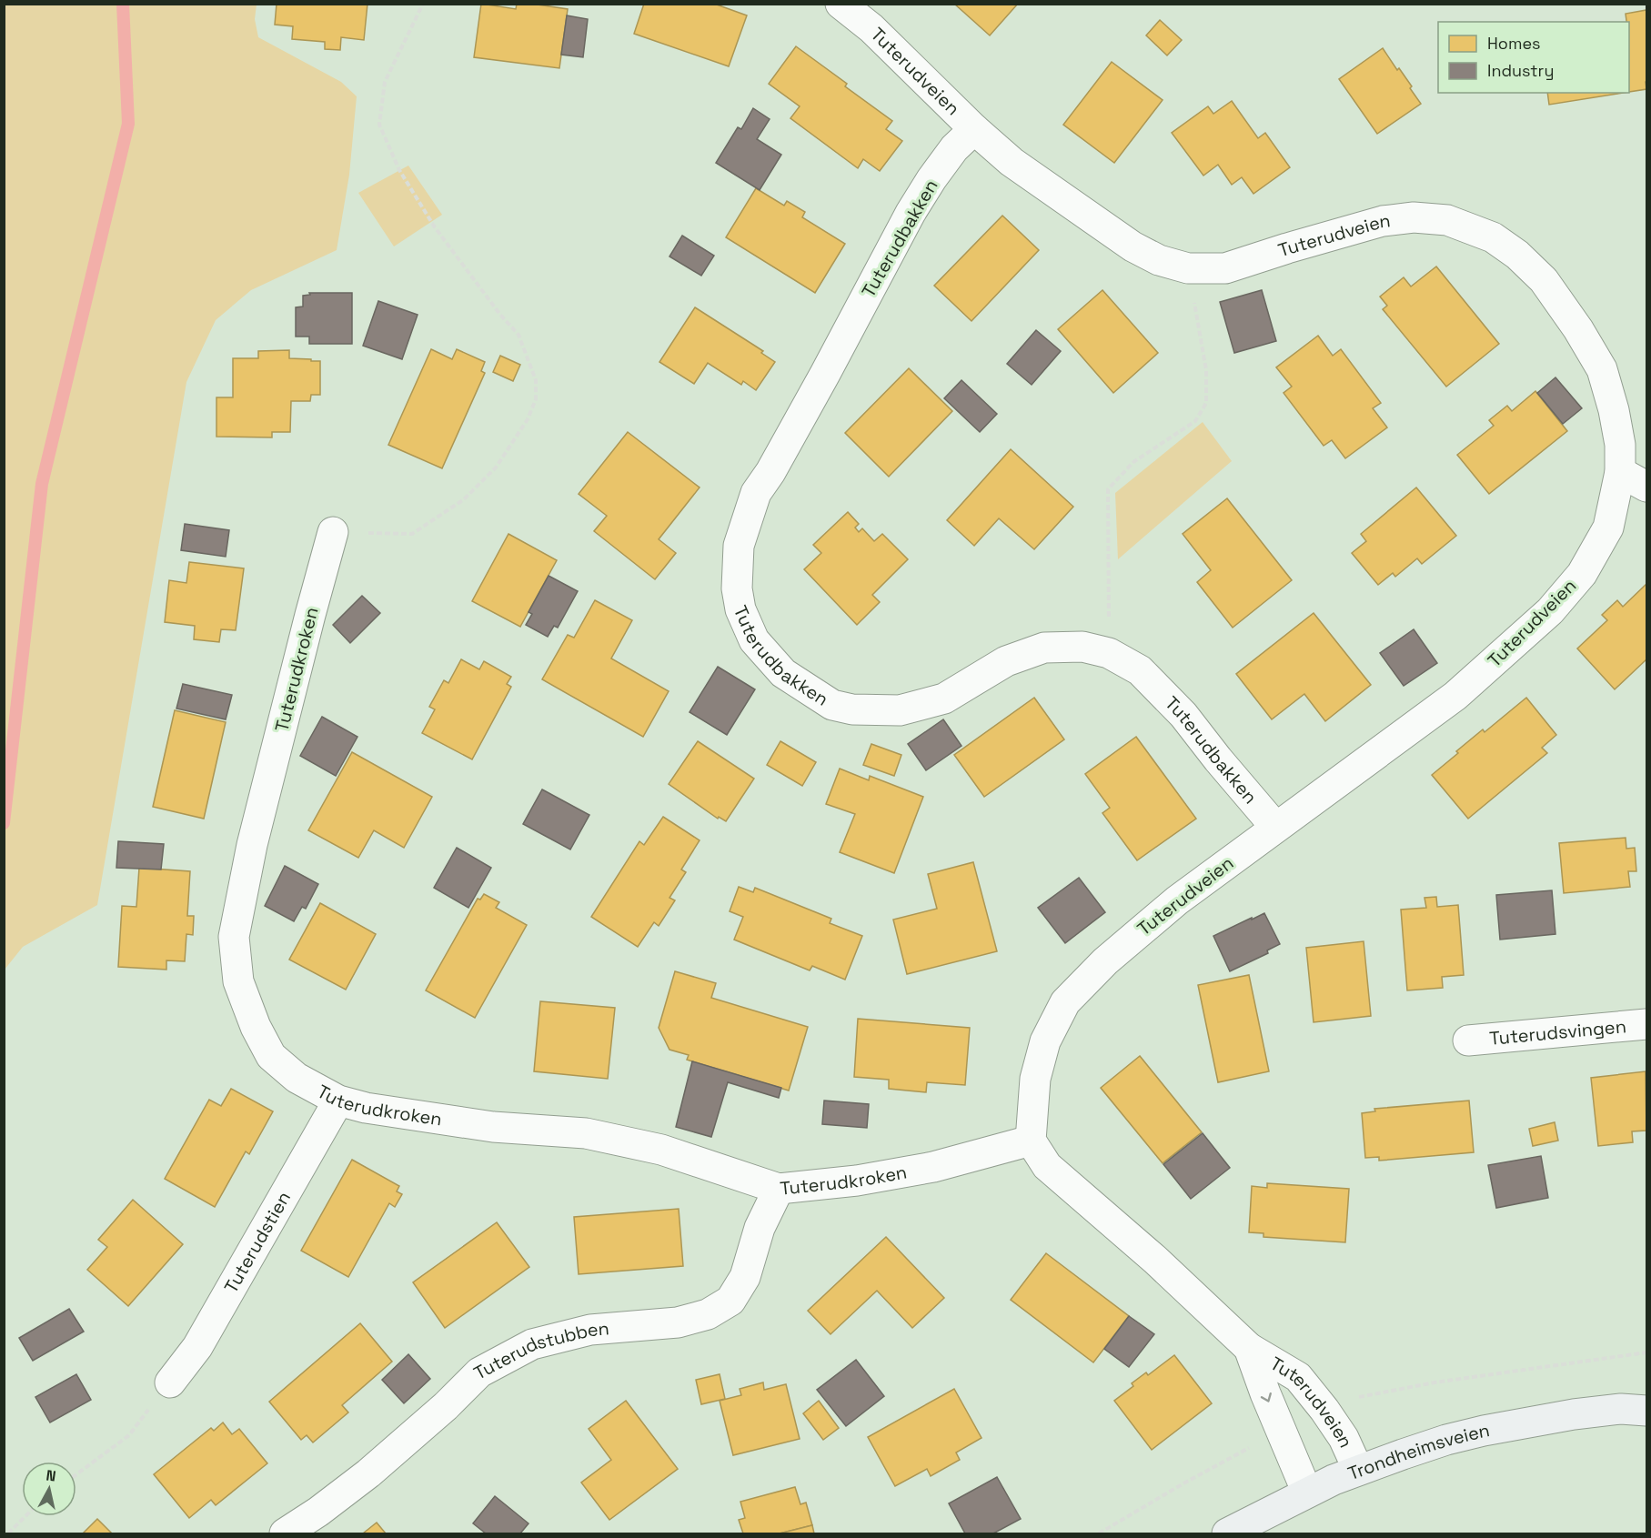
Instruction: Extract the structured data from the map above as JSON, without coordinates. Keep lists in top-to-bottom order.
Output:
{
  "streets": {
    "main road": ["Trondheimsveien"],
    "street": [
      "Tuterudveien",
      "Tuterudbakken",
      "Tuterudkroken",
      "Tuterudsvingen",
      "Tuterudstien",
      "Tuterudstubben"
    ]
  },
  "crossings": [
    ["Tuterudveien", "Tuterudbakken"],
    ["Tuterudveien", "Tuterudkroken"],
    ["Tuterudveien", "Trondheimsveien"],
    ["Tuterudkroken", "Tuterudstien"],
    ["Tuterudkroken", "Tuterudstubben"]
  ],
  "legend": ["Homes", "Industry"],
  "north": "top"
}
